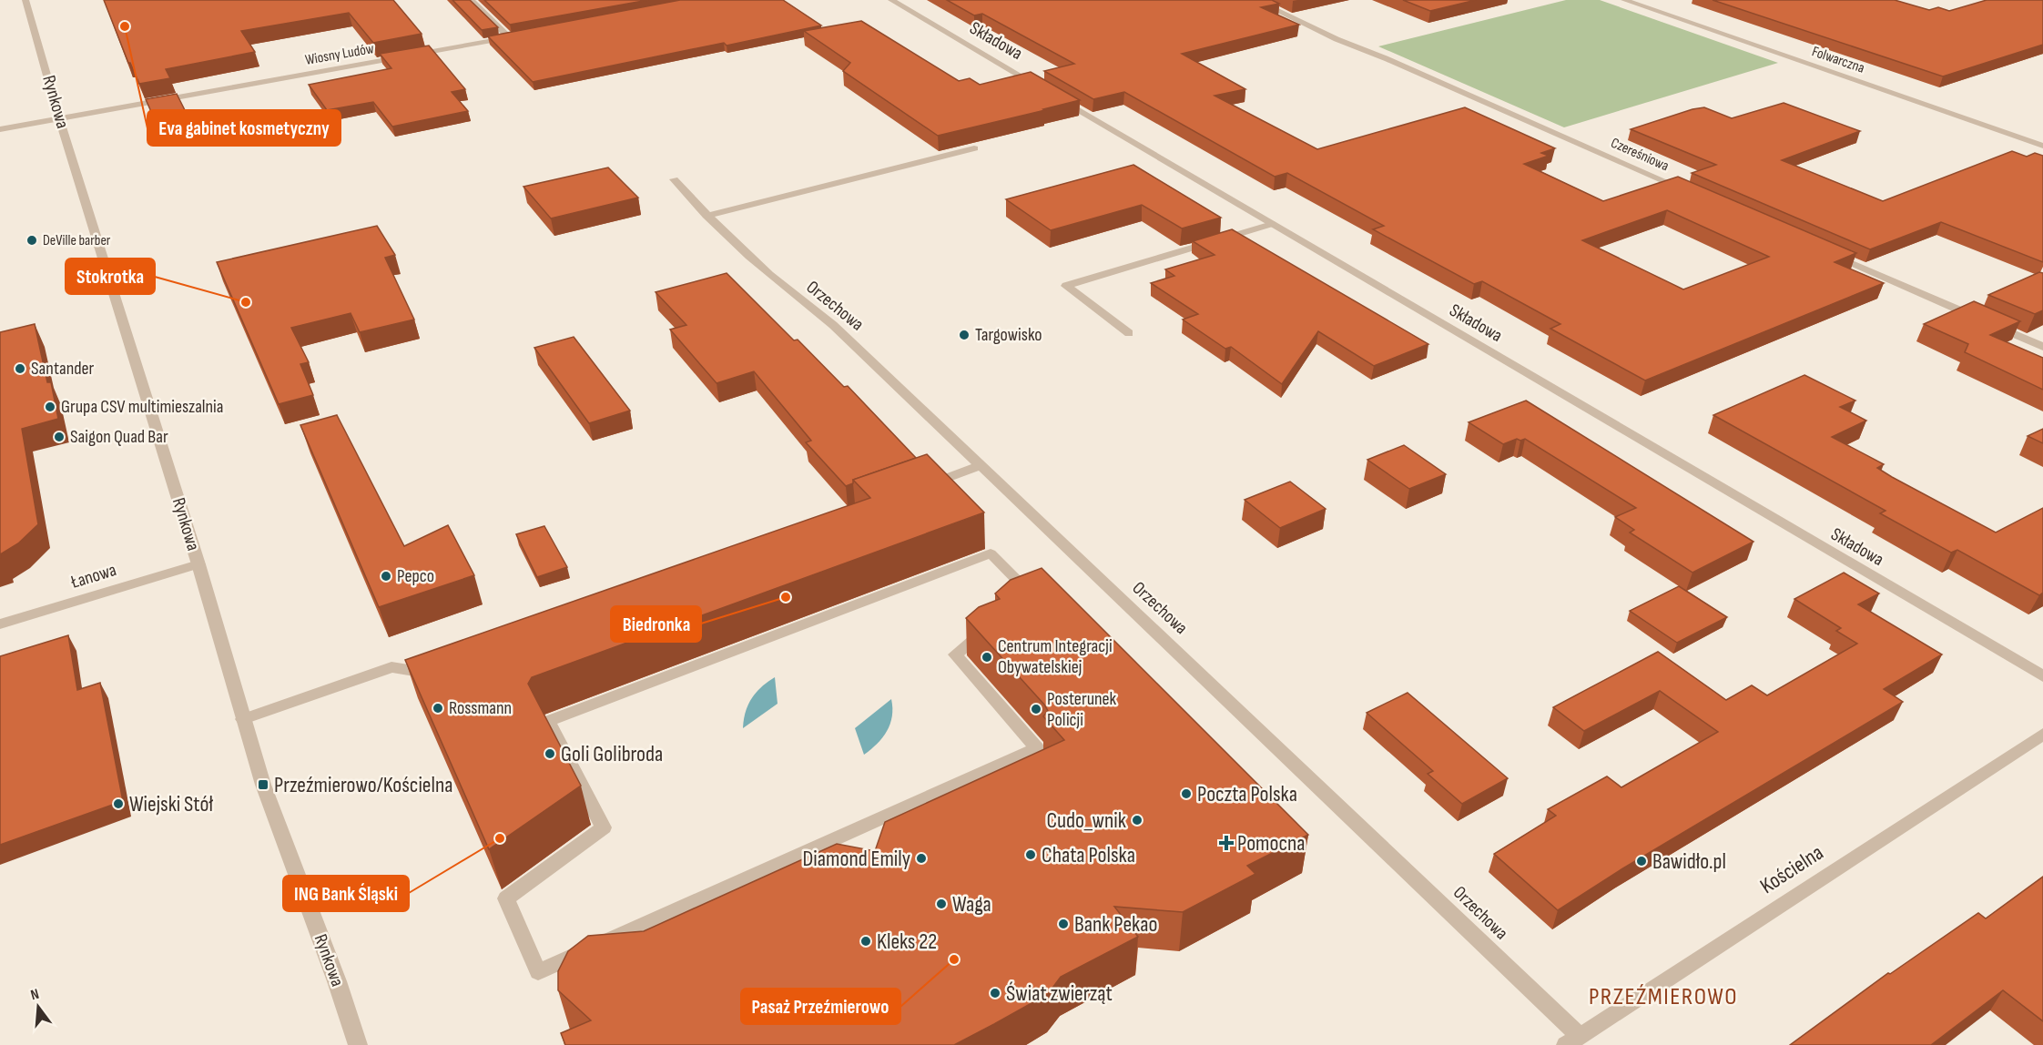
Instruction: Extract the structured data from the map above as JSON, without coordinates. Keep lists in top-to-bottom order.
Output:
{
  "streets": {
    "street": [
      "Składowa",
      "Wiosny Ludów",
      "Folwarczna",
      "Rynkowa",
      "Czereśniowa",
      "Orzechowa",
      "Łanowa",
      "Kościelna"
    ]
  },
  "crossings": [
    ["Wiosny Ludów", "Rynkowa"],
    ["Rynkowa", "Łanowa"],
    ["Orzechowa", "Kościelna"]
  ],
  "districts": ["PRZEŹMIEROWO"],
  "places": {
    "other": [
      "Eva gabinet kosmetyczny",
      "DeVille barber",
      "Stokrotka",
      "Targowisko",
      "Santander",
      "Grupa CSV multimieszalnia",
      "Saigon Quad Bar",
      "Pepco",
      "Biedronka",
      "Centrum Integracji Obywatelskiej",
      "Rossmann",
      "Posterunek Policji",
      "Goli Golibroda",
      "Poczta Polska",
      "Wiejski Stół",
      "Cudo_wnik",
      "ING Bank Śląski",
      "Chata Polska",
      "Diamond Emily",
      "Bawidło.pl",
      "Waga",
      "Bank Pekao",
      "Kleks 22",
      "Pasaż Przeźmierowo",
      "Świat zwierząt"
    ],
    "transit": ["Przeźmierowo/Kościelna"],
    "health": ["Pomocna"]
  },
  "north": "top"
}
